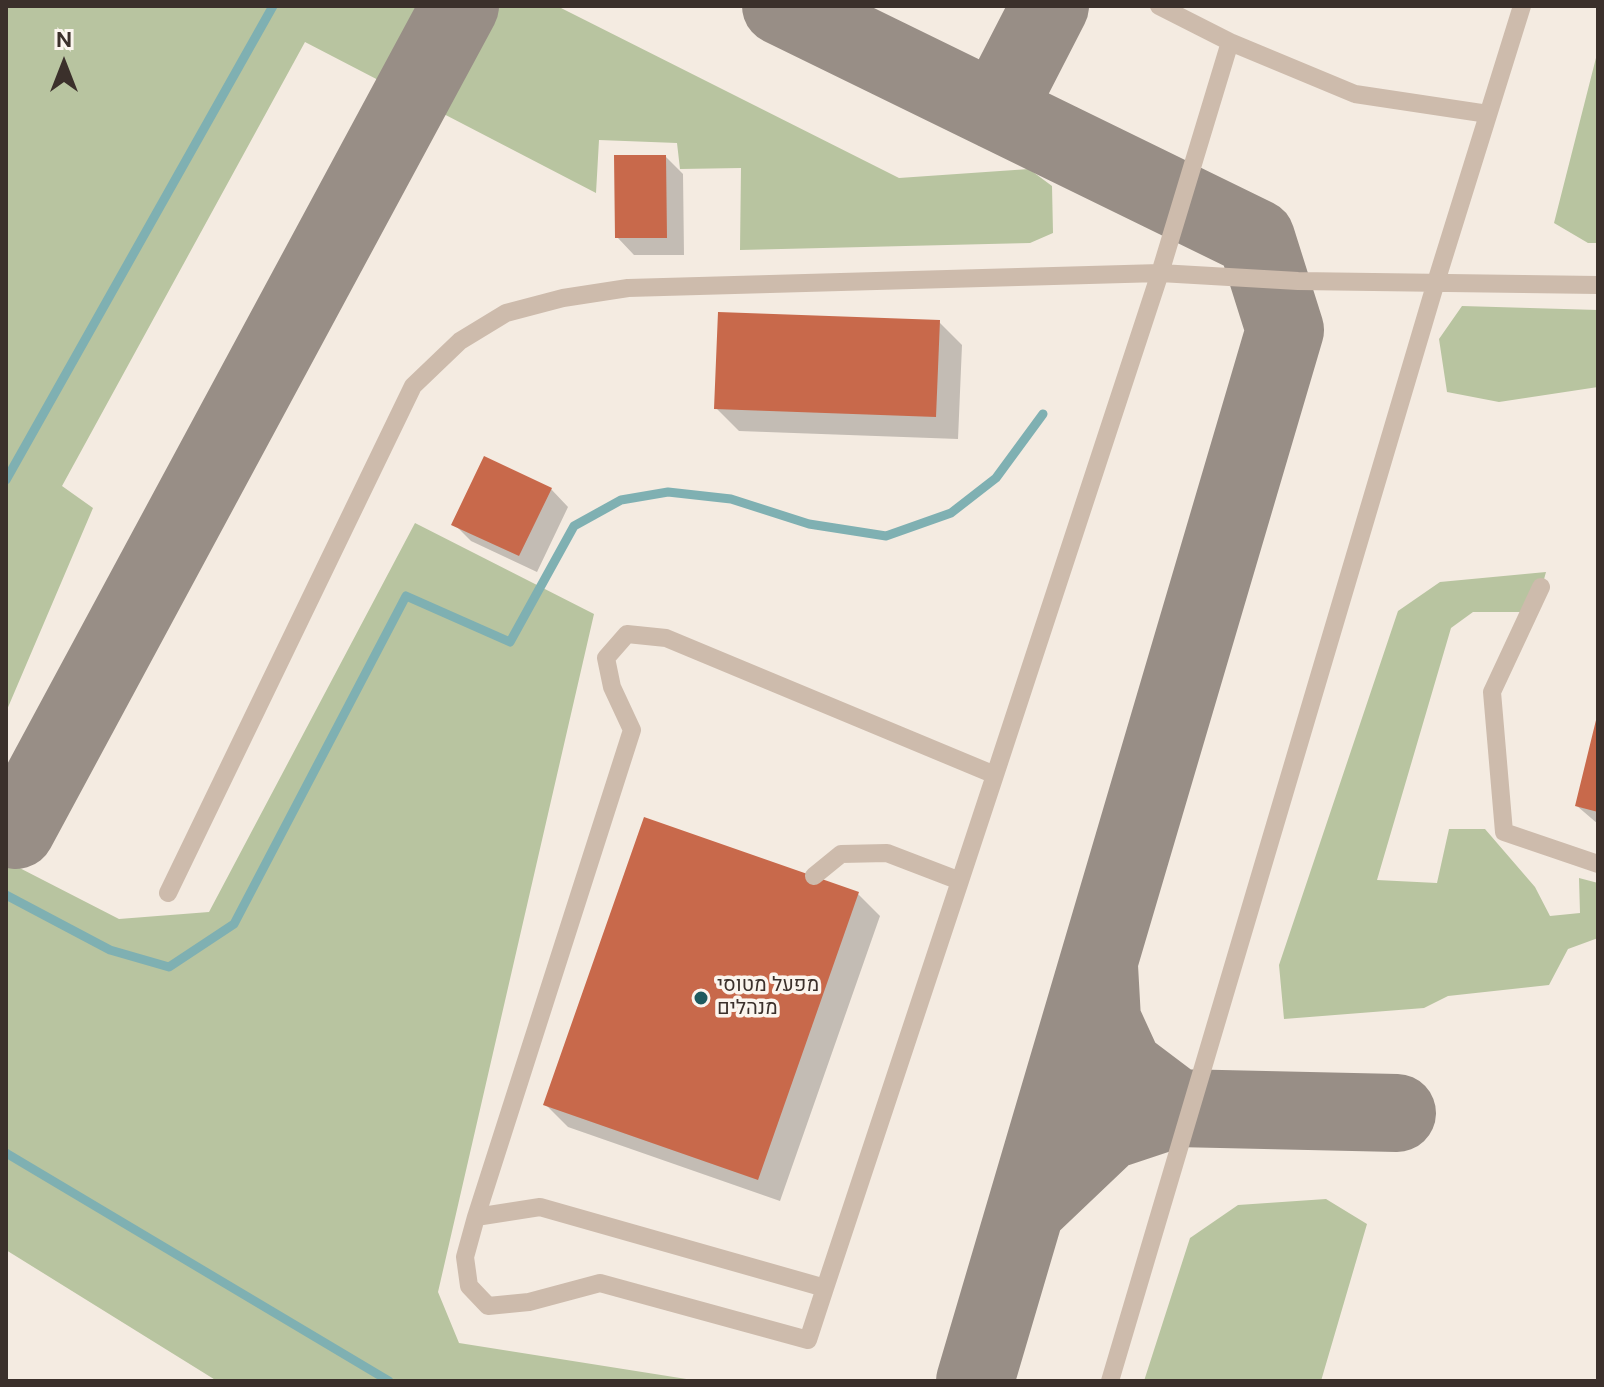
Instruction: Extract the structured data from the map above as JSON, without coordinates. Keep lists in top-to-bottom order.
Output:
{
  "places": ["מפעל מטוסי מנהלים"],
  "north": "top"
}
